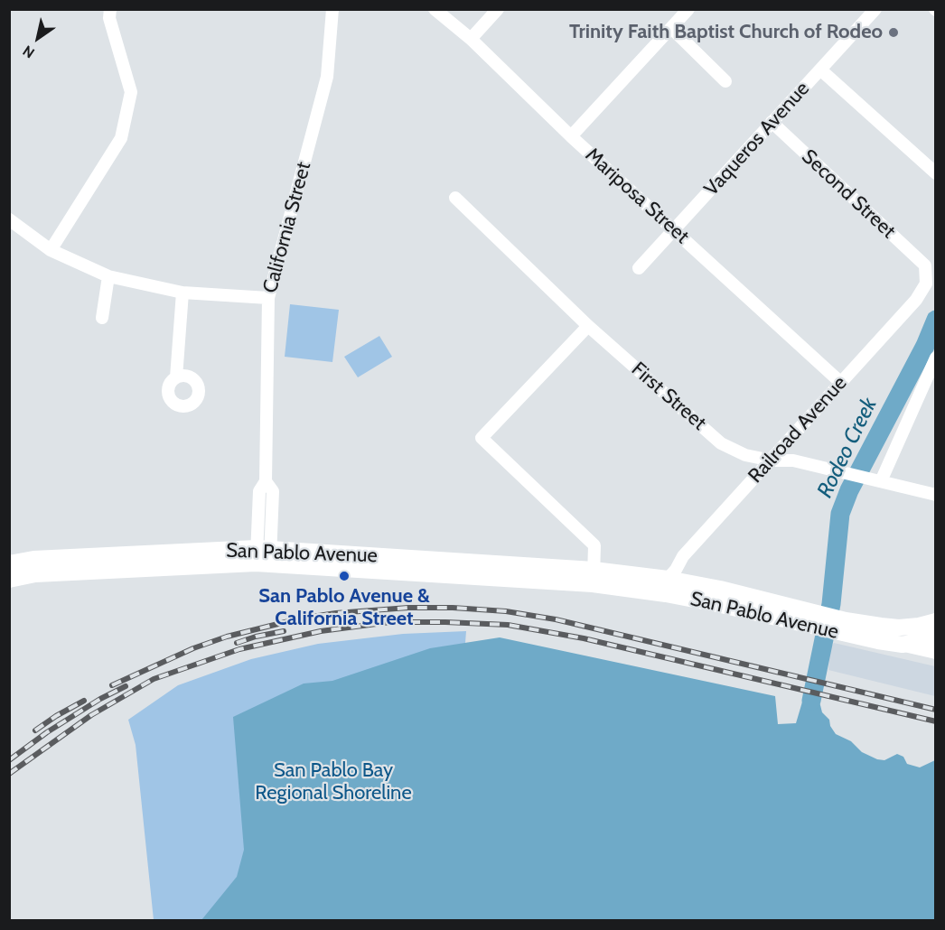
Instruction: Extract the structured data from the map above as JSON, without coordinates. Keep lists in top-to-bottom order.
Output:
{
  "streets": {
    "main road": ["San Pablo Avenue"],
    "street": [
      "Vaqueros Avenue",
      "Second Street",
      "Mariposa Street",
      "California Street",
      "First Street",
      "Railroad Avenue"
    ]
  },
  "crossings": [
    ["Vaqueros Avenue", "Second Street"],
    ["Vaqueros Avenue", "Mariposa Street"],
    ["Second Street", "Railroad Avenue"],
    ["Mariposa Street", "Railroad Avenue"],
    ["California Street", "San Pablo Avenue"],
    ["First Street", "Railroad Avenue"],
    ["Railroad Avenue", "San Pablo Avenue"]
  ],
  "water": ["Rodeo Creek"],
  "parks": ["San Pablo Bay Regional Shoreline"],
  "places": ["Trinity Faith Baptist Church of Rodeo", "San Pablo Avenue & California Street"],
  "north": "bottom left"
}
